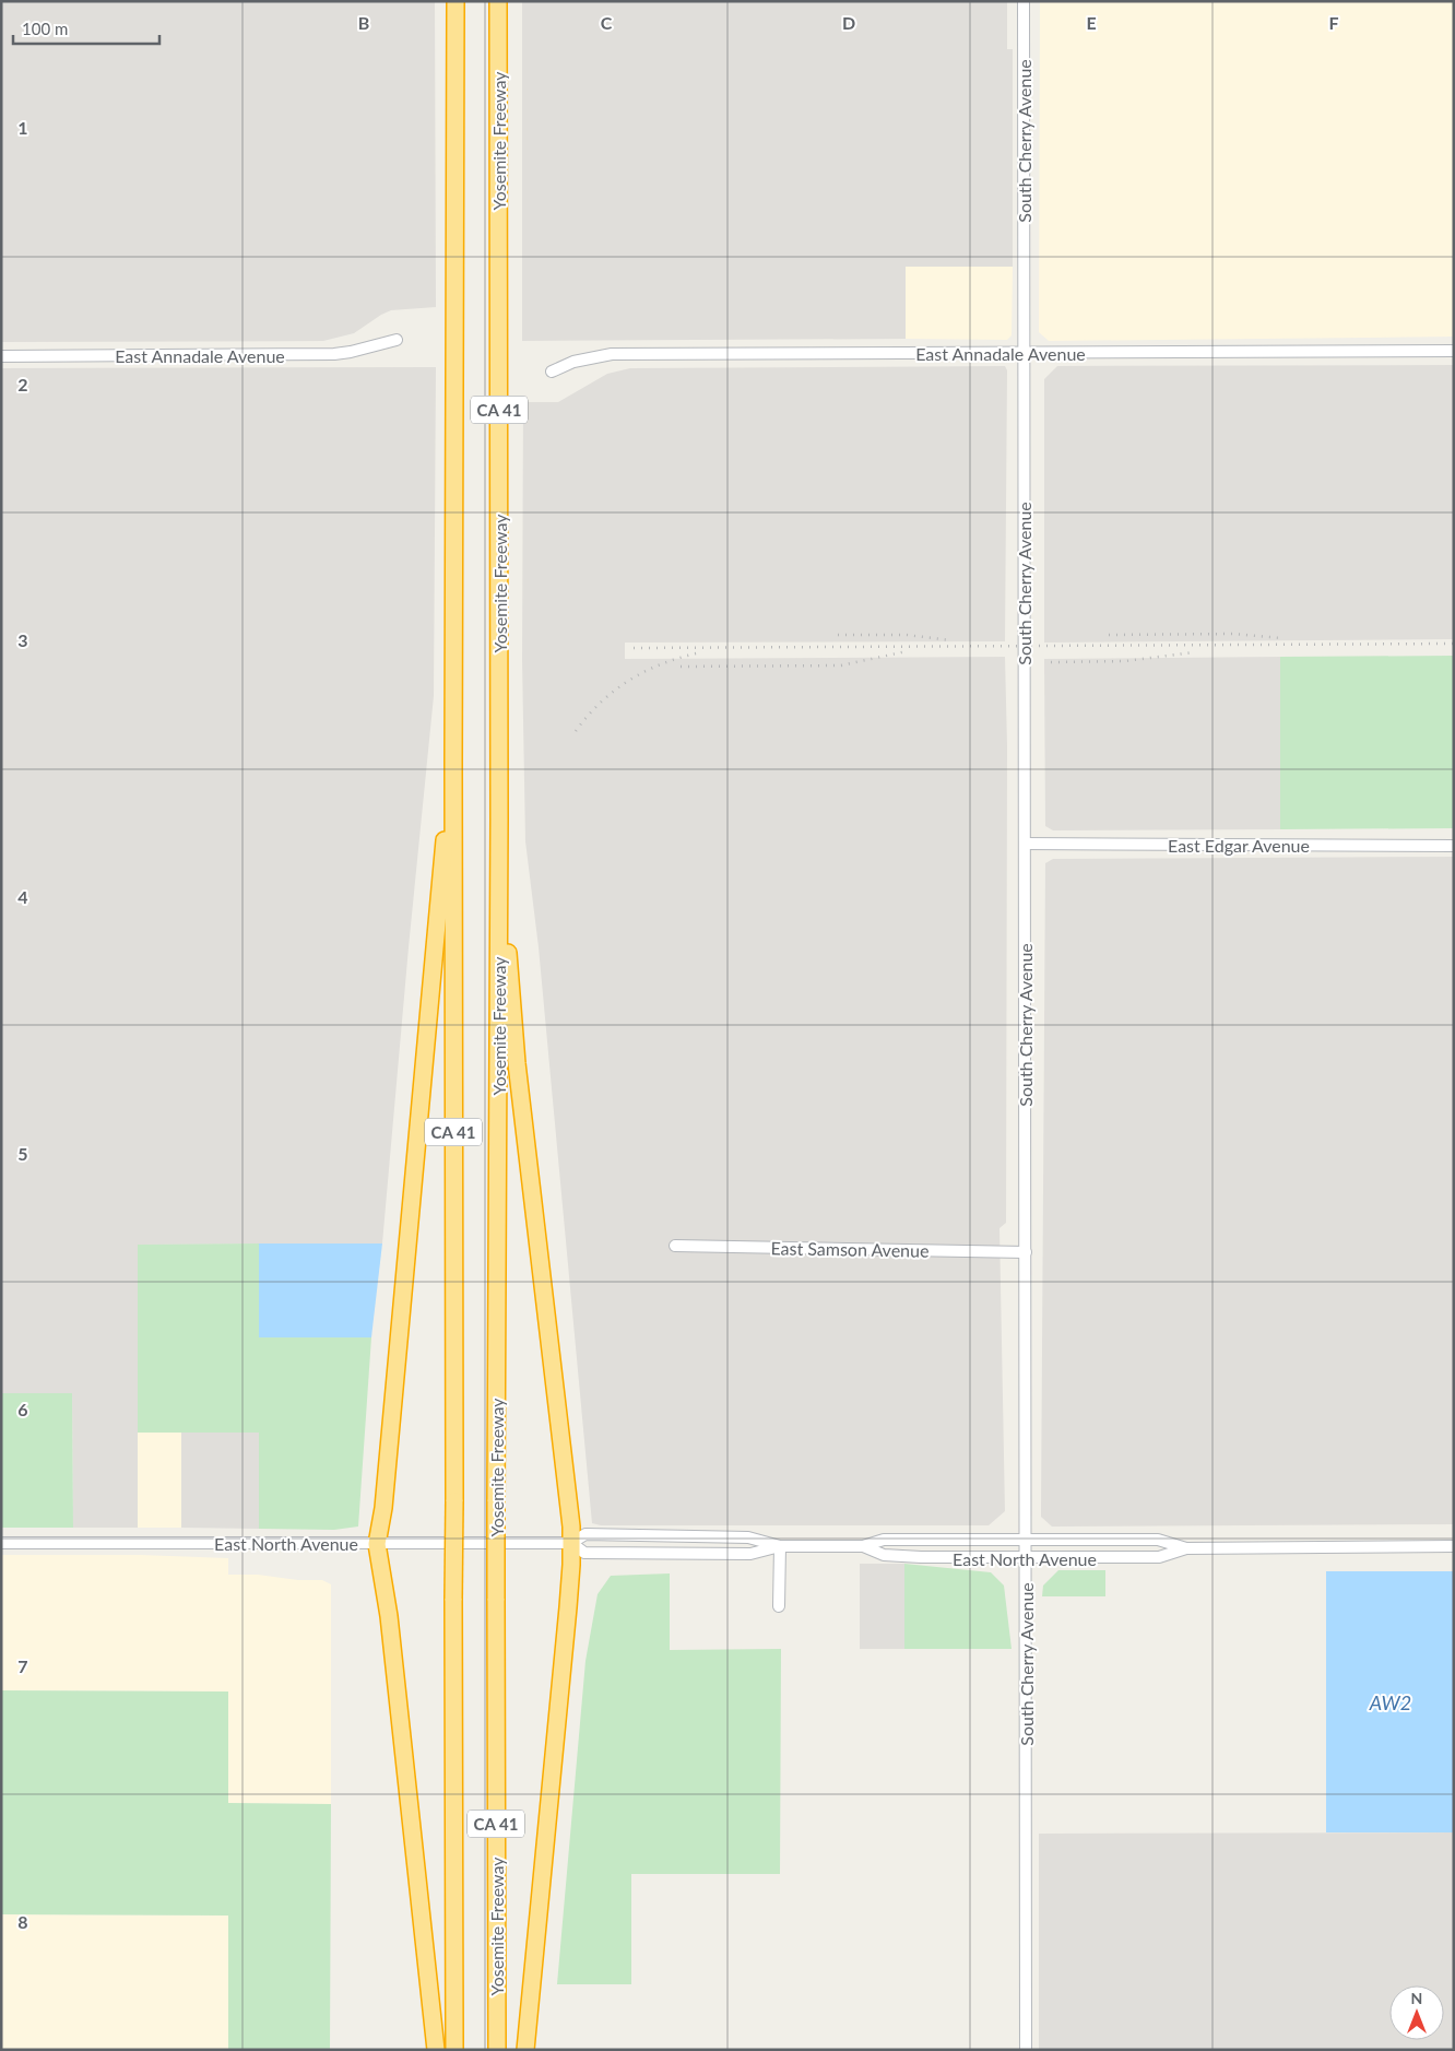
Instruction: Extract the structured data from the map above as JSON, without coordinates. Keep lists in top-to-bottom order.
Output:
{
  "streets": {
    "highway": ["Yosemite Freeway", "CA 41"],
    "street": [
      "South Cherry Avenue",
      "East Annadale Avenue",
      "East Edgar Avenue",
      "East Samson Avenue",
      "East North Avenue"
    ]
  },
  "crossings": [
    ["South Cherry Avenue", "East Annadale Avenue"],
    ["South Cherry Avenue", "East Edgar Avenue"],
    ["South Cherry Avenue", "East Samson Avenue"],
    ["South Cherry Avenue", "East North Avenue"]
  ],
  "water": ["AW2"],
  "scale_bar": "100 m",
  "north": "top",
  "grid": {
    "columns": [
      "B",
      "C",
      "D",
      "E",
      "F"
    ],
    "rows": [
      "1",
      "2",
      "3",
      "4",
      "5",
      "6",
      "7",
      "8"
    ]
  }
}
